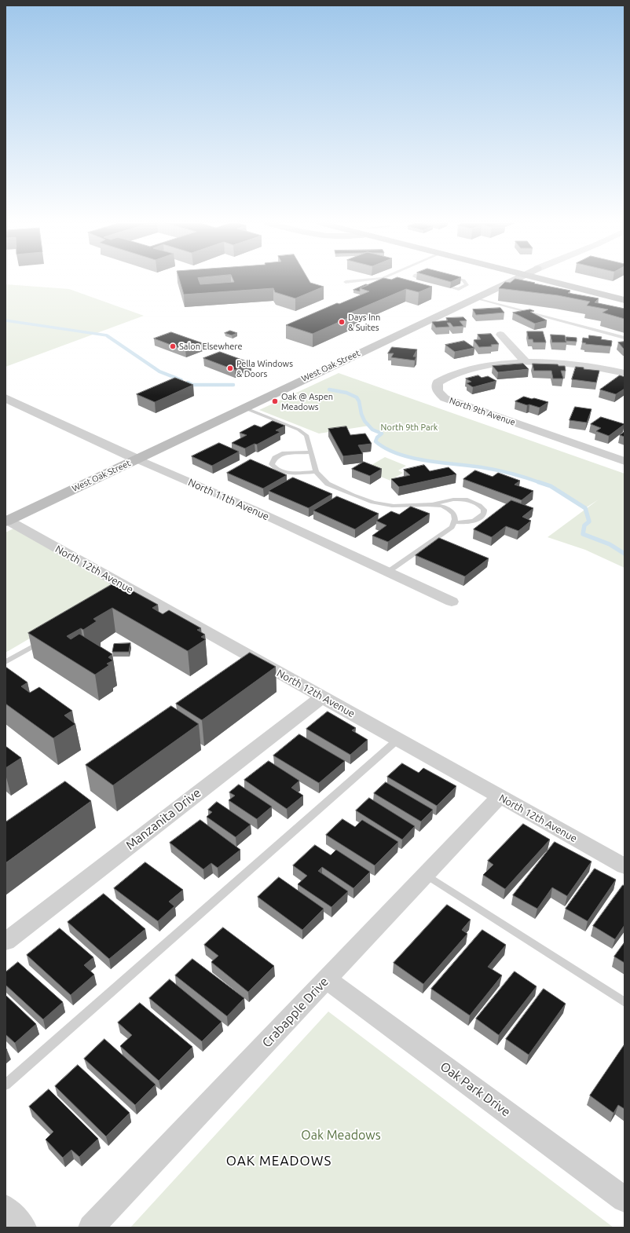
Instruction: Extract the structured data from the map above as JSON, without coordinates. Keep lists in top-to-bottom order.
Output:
{
  "streets": {
    "main road": ["West Oak Street"],
    "street": [
      "North 9th Avenue",
      "North 11th Avenue",
      "North 12th Avenue",
      "Manzanita Drive",
      "Crabapple Drive",
      "Oak Park Drive"
    ]
  },
  "crossings": [
    ["West Oak Street", "North 11th Avenue"],
    ["West Oak Street", "North 12th Avenue"],
    ["North 12th Avenue", "Manzanita Drive"],
    ["North 12th Avenue", "Crabapple Drive"],
    ["Crabapple Drive", "Oak Park Drive"]
  ],
  "districts": ["OAK MEADOWS"],
  "parks": ["North 9th Park", "Oak Meadows"],
  "places": [
    "Days Inn & Suites",
    "Salon Elsewhere",
    "Pella Windows & Doors",
    "Oak @ Aspen Meadows"
  ]
}
